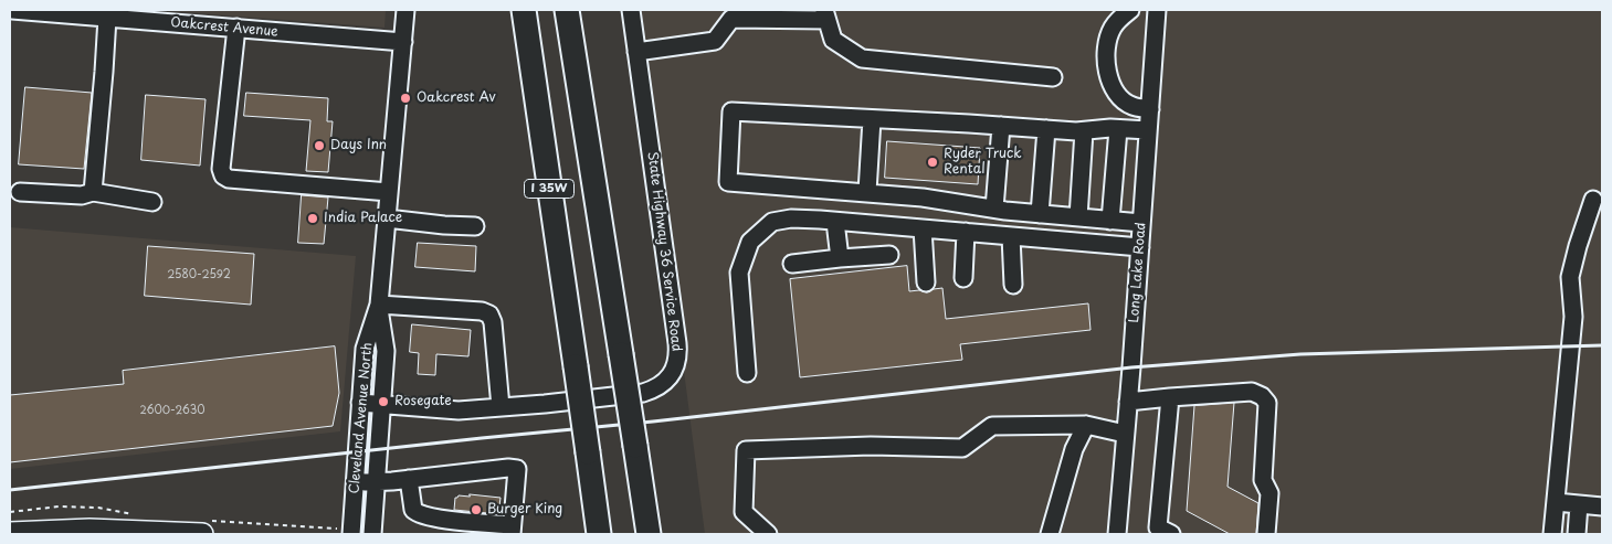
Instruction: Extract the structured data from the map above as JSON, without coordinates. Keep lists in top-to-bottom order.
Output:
{
  "streets": {
    "highway": ["I 35W"],
    "street": [
      "Oakcrest Avenue",
      "State Highway 36 Service Road",
      "Long Lake Road",
      "Cleveland Avenue North"
    ]
  },
  "crossings": [
    ["Oakcrest Avenue", "Cleveland Avenue North"],
    ["State Highway 36 Service Road", "Cleveland Avenue North"]
  ],
  "places": [
    "Oakcrest Av",
    "Days Inn",
    "Ryder Truck Rental",
    "India Palace",
    "Rosegate",
    "Burger King"
  ],
  "house_numbers": ["2580-2592", "2600-2630"]
}
